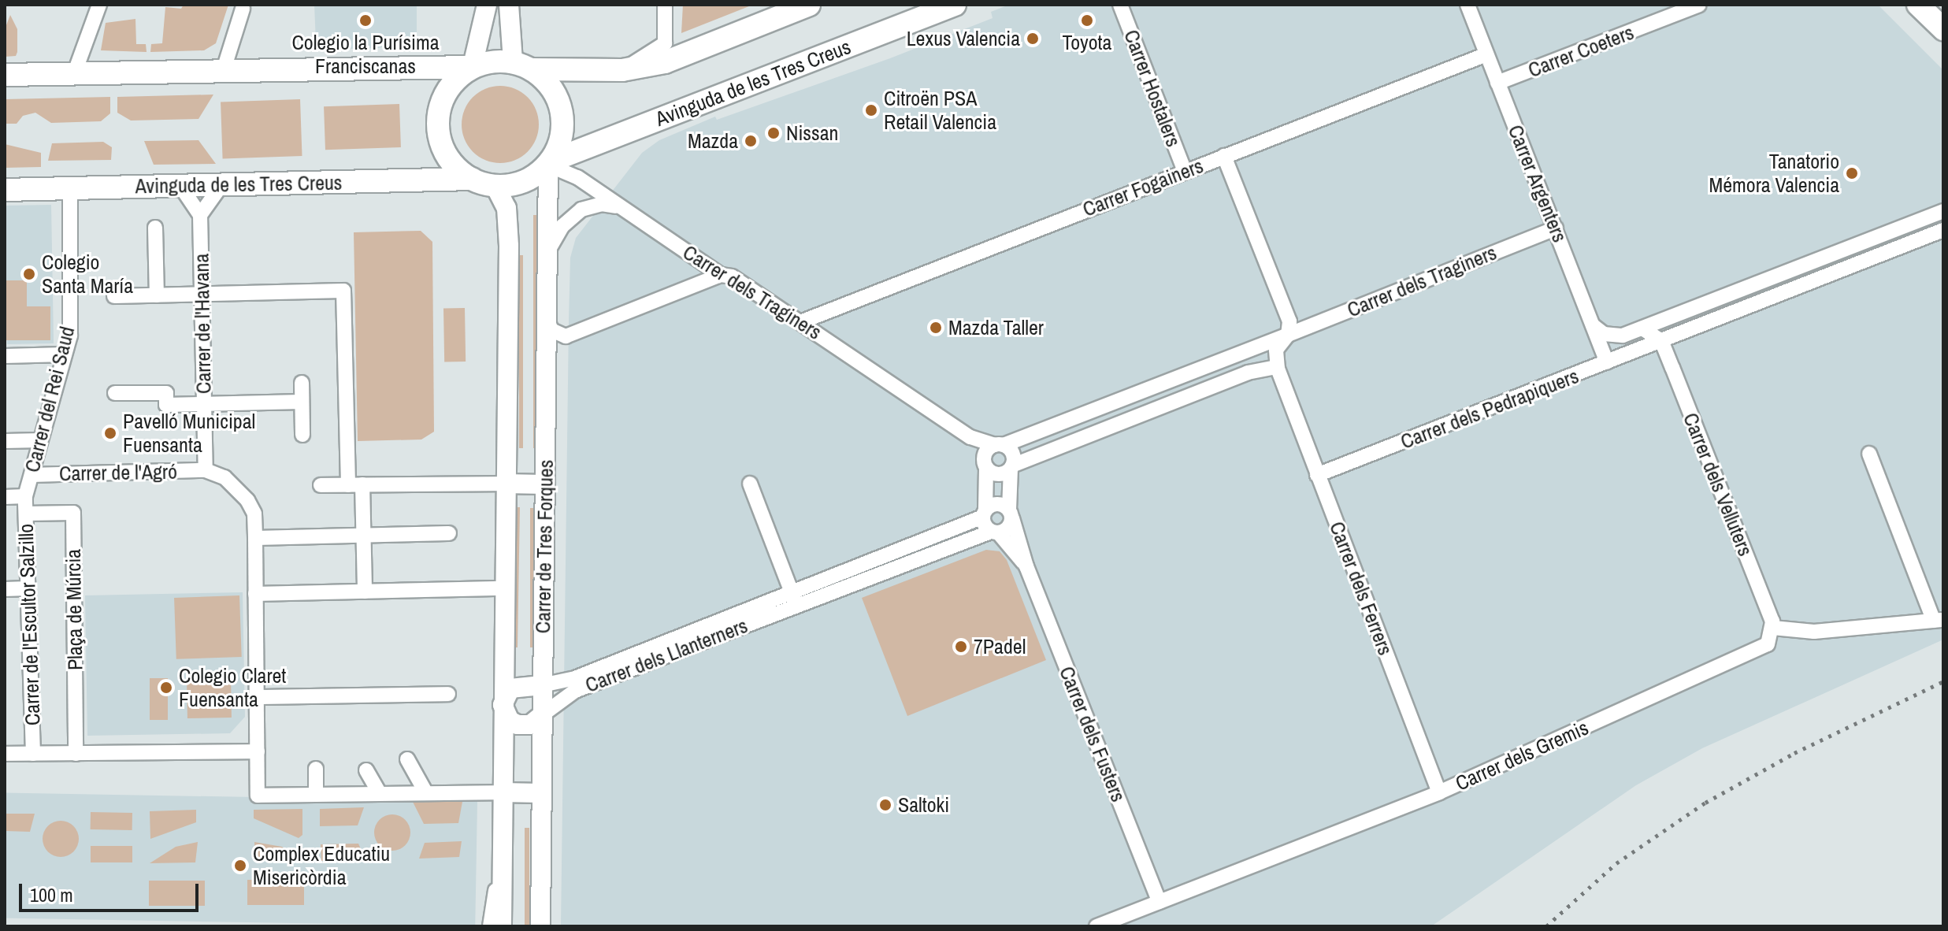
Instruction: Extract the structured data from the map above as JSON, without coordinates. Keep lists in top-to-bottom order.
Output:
{
  "streets": {
    "main road": ["Avinguda de les Tres Creus", "Carrer de Tres Forques"],
    "street": [
      "Carrer Coeters",
      "Carrer Hostalers",
      "Carrer Argenters",
      "Carrer Fogainers",
      "Carrer dels Traginers",
      "Carrer de l'Havana",
      "Carrer del Rei Saud",
      "Carrer dels Pedrapiquers",
      "Carrer de l'Agró",
      "Carrer dels Velluters",
      "Carrer dels Ferrers",
      "Plaça de Múrcia",
      "Carrer de l'Escultor Salzillo",
      "Carrer dels Llanterners",
      "Carrer dels Fusters",
      "Carrer dels Gremis"
    ]
  },
  "crossings": [
    ["Carrer Coeters", "Carrer Argenters"],
    ["Avinguda de les Tres Creus", "Carrer dels Traginers"],
    ["Avinguda de les Tres Creus", "Carrer del Rei Saud"],
    ["Avinguda de les Tres Creus", "Carrer de Tres Forques"],
    ["Carrer Hostalers", "Carrer Fogainers"],
    ["Carrer Argenters", "Carrer Fogainers"],
    ["Carrer Argenters", "Carrer dels Traginers"],
    ["Carrer Argenters", "Carrer dels Pedrapiquers"],
    ["Carrer Fogainers", "Carrer dels Traginers"],
    ["Carrer dels Traginers", "Carrer de Tres Forques"],
    ["Carrer de l'Havana", "Carrer de l'Agró"],
    ["Carrer del Rei Saud", "Carrer de l'Agró"],
    ["Carrer del Rei Saud", "Carrer de l'Escultor Salzillo"],
    ["Carrer dels Pedrapiquers", "Carrer dels Velluters"],
    ["Carrer dels Pedrapiquers", "Carrer dels Ferrers"],
    ["Carrer dels Velluters", "Carrer dels Gremis"],
    ["Carrer de Tres Forques", "Carrer dels Llanterners"],
    ["Carrer dels Ferrers", "Carrer dels Gremis"],
    ["Plaça de Múrcia", "Carrer de l'Escultor Salzillo"],
    ["Carrer dels Llanterners", "Carrer dels Fusters"],
    ["Carrer dels Fusters", "Carrer dels Gremis"]
  ],
  "places": [
    "Colegio la Purísima Franciscanas",
    "Toyota",
    "Lexus Valencia",
    "Citroën PSA Retail Valencia",
    "Nissan",
    "Mazda",
    "Tanatorio Mémora Valencia",
    "Colegio Santa María",
    "Mazda Taller",
    "Pavelló Municipal Fuensanta",
    "7Padel",
    "Colegio Claret Fuensanta",
    "Saltoki",
    "Complex Educatiu Misericòrdia"
  ],
  "scale_bar": "100 m"
}
